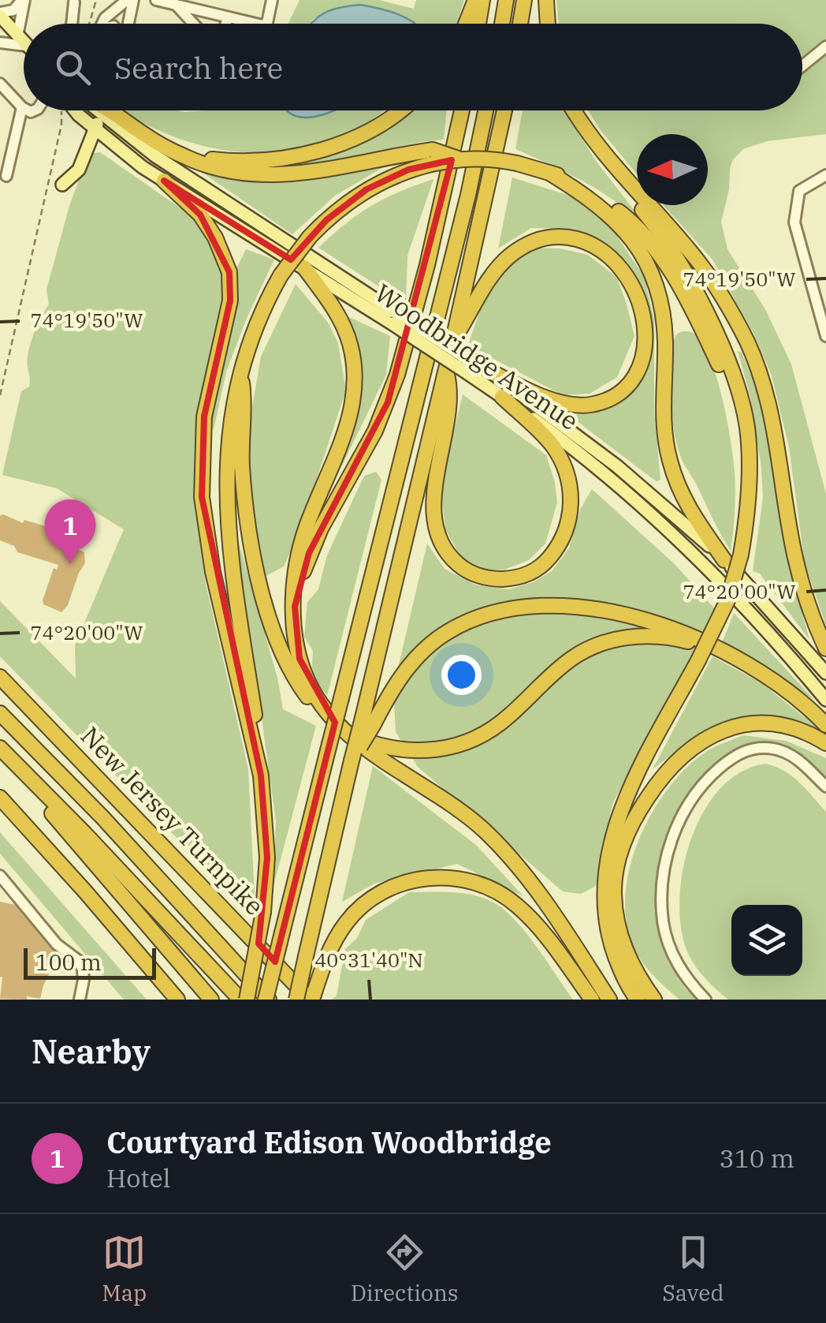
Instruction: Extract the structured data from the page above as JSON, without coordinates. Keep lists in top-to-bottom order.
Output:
{
  "streets": {
    "highway": ["New Jersey Turnpike"],
    "main road": ["Woodbridge Avenue"]
  },
  "scale_bar": "100 m",
  "north": "left",
  "page": {
    "search": "Search here",
    "pins": "1",
    "scale": "100 m",
    "heading": "Nearby",
    "list": [
      {
        "mark": "1",
        "name": "Courtyard Edison Woodbridge",
        "note": "Hotel",
        "value": "310 m"
      }
    ],
    "nav": ["Map", "Directions", "Saved"]
  },
  "coordinates": ["74°19'50\"W", "74°20'00\"W", "40°31'40\"N"]
}
